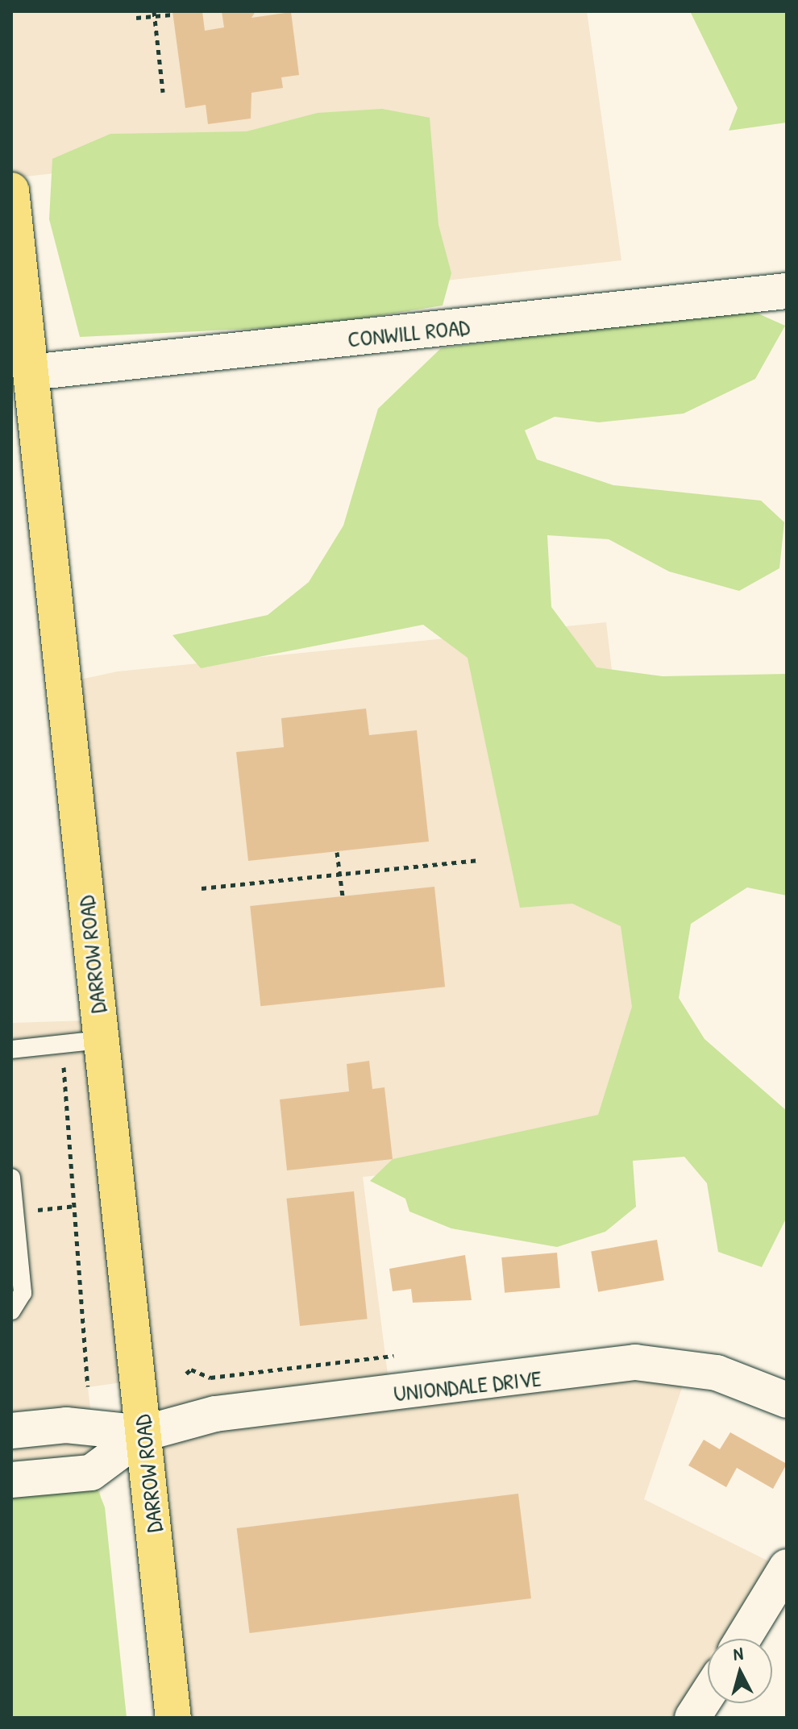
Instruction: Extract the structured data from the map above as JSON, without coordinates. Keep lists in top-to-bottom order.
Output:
{
  "streets": {
    "main road": ["DARROW ROAD"],
    "street": ["CONWILL ROAD", "UNIONDALE DRIVE"]
  },
  "crossings": [
    ["CONWILL ROAD", "DARROW ROAD"],
    ["DARROW ROAD", "UNIONDALE DRIVE"]
  ],
  "north": "top"
}
